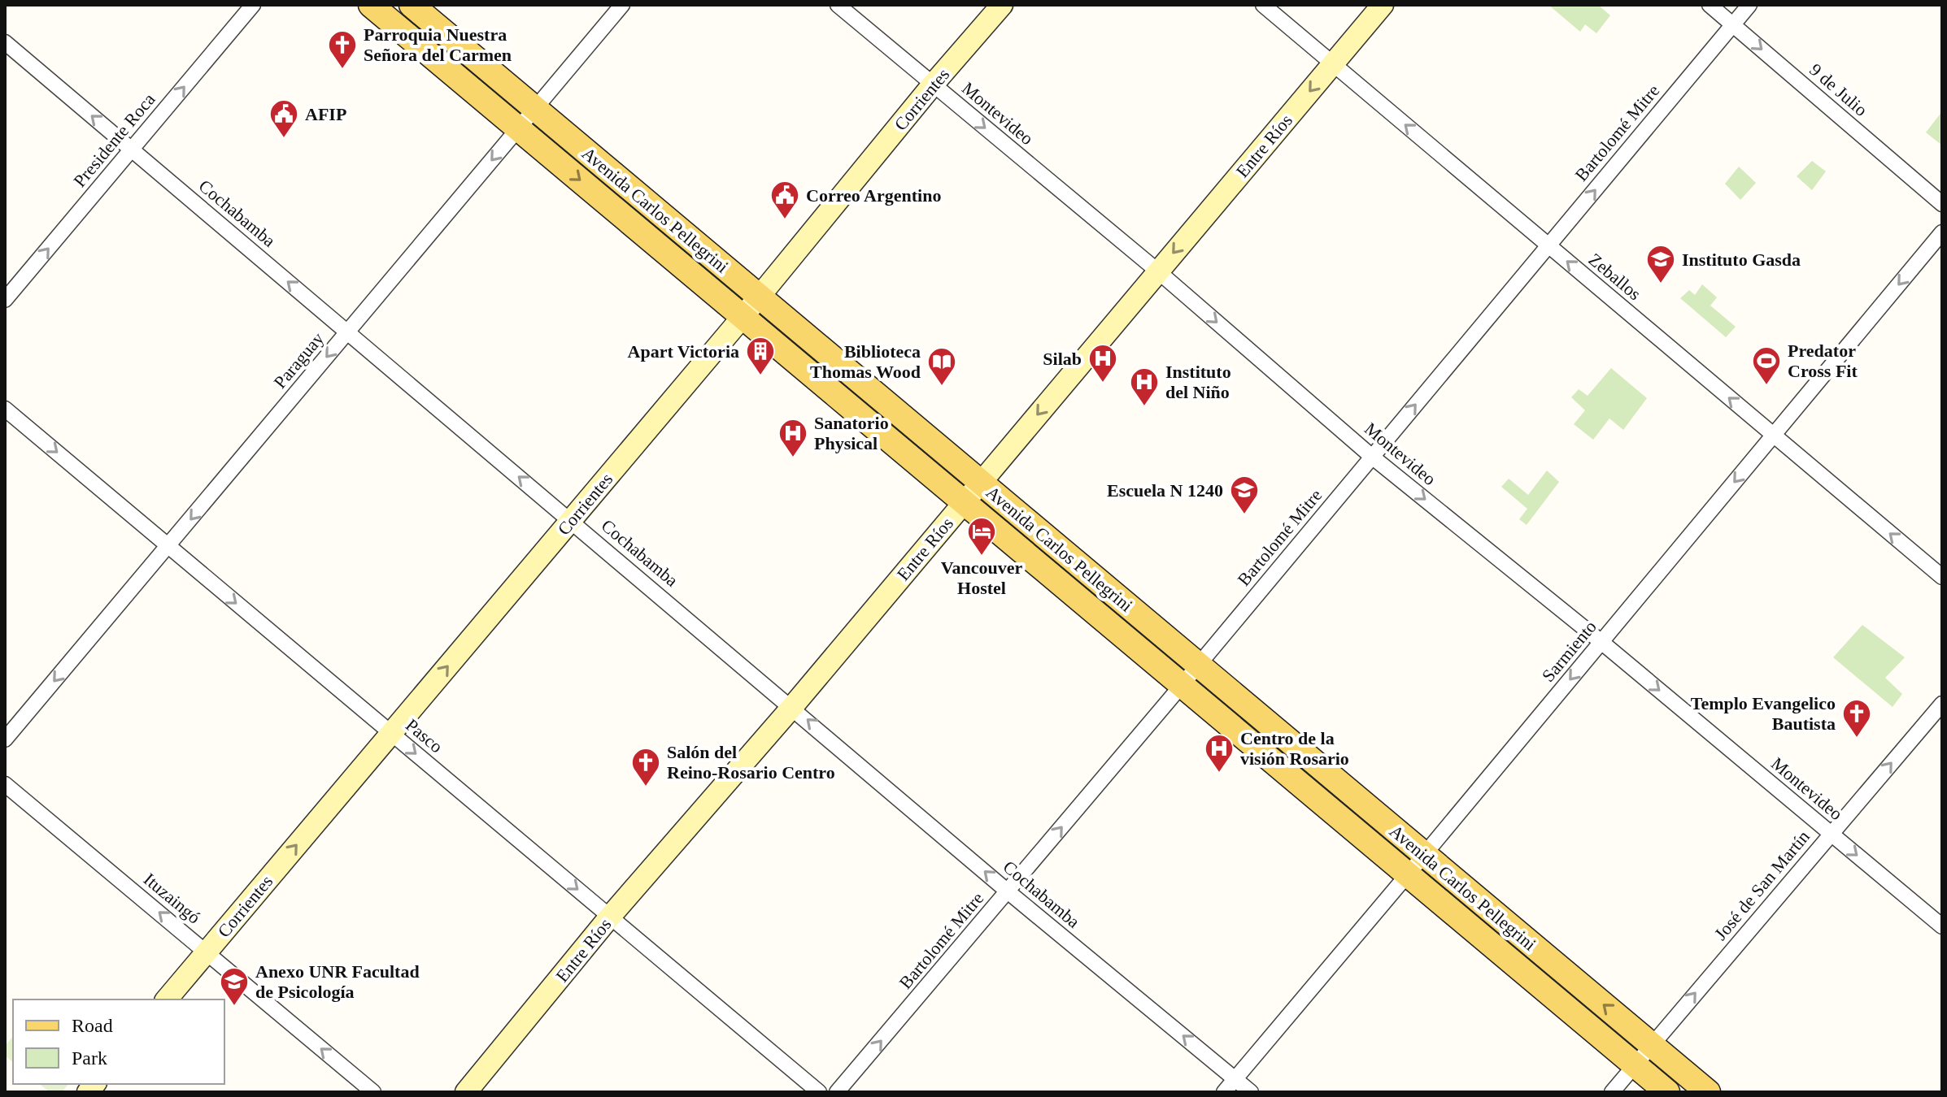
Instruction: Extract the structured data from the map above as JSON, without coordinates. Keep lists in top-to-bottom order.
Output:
{
  "streets": {
    "main road": ["Corrientes", "Entre Ríos", "Avenida Carlos Pellegrini"],
    "street": [
      "9 de Julio",
      "Montevideo",
      "Bartolomé Mitre",
      "Presidente Roca",
      "Cochabamba",
      "Zeballos",
      "Paraguay",
      "Sarmiento",
      "Pasco",
      "José de San Martín",
      "Ituzaingó"
    ]
  },
  "crossings": [
    ["9 de Julio", "Bartolomé Mitre"],
    ["Corrientes", "Montevideo"],
    ["Corrientes", "Avenida Carlos Pellegrini"],
    ["Corrientes", "Cochabamba"],
    ["Corrientes", "Pasco"],
    ["Corrientes", "Ituzaingó"],
    ["Montevideo", "Bartolomé Mitre"],
    ["Montevideo", "Entre Ríos"],
    ["Montevideo", "Sarmiento"],
    ["Montevideo", "José de San Martín"],
    ["Bartolomé Mitre", "Avenida Carlos Pellegrini"],
    ["Bartolomé Mitre", "Cochabamba"],
    ["Bartolomé Mitre", "Zeballos"],
    ["Presidente Roca", "Cochabamba"],
    ["Entre Ríos", "Avenida Carlos Pellegrini"],
    ["Entre Ríos", "Cochabamba"],
    ["Entre Ríos", "Zeballos"],
    ["Entre Ríos", "Pasco"],
    ["Avenida Carlos Pellegrini", "Paraguay"],
    ["Avenida Carlos Pellegrini", "Sarmiento"],
    ["Avenida Carlos Pellegrini", "José de San Martín"],
    ["Cochabamba", "Paraguay"],
    ["Cochabamba", "Sarmiento"],
    ["Zeballos", "Sarmiento"],
    ["Paraguay", "Pasco"]
  ],
  "one_way": [
    "9 de Julio",
    "Corrientes",
    "Montevideo",
    "Bartolomé Mitre",
    "Presidente Roca",
    "Entre Ríos",
    "Cochabamba",
    "Zeballos",
    "Paraguay",
    "Sarmiento",
    "Pasco",
    "José de San Martín",
    "Ituzaingó"
  ],
  "places": {
    "church": ["Parroquia Nuestra Señora del Carmen", "Templo Evangelico Bautista", "Salón del Reino-Rosario Centro"],
    "public building": ["AFIP", "Correo Argentino"],
    "school or university": ["Instituto Gasda", "Escuela N 1240", "Anexo UNR Facultad de Psicología"],
    "building": ["Apart Victoria"],
    "hospital": [
      "Silab",
      "Instituto del Niño",
      "Sanatorio Physical",
      "Centro de la visión Rosario"
    ],
    "sports": ["Predator Cross Fit"],
    "library": ["Biblioteca Thomas Wood"],
    "hotel": ["Vancouver Hostel"]
  },
  "legend": ["Road", "Park"]
}
